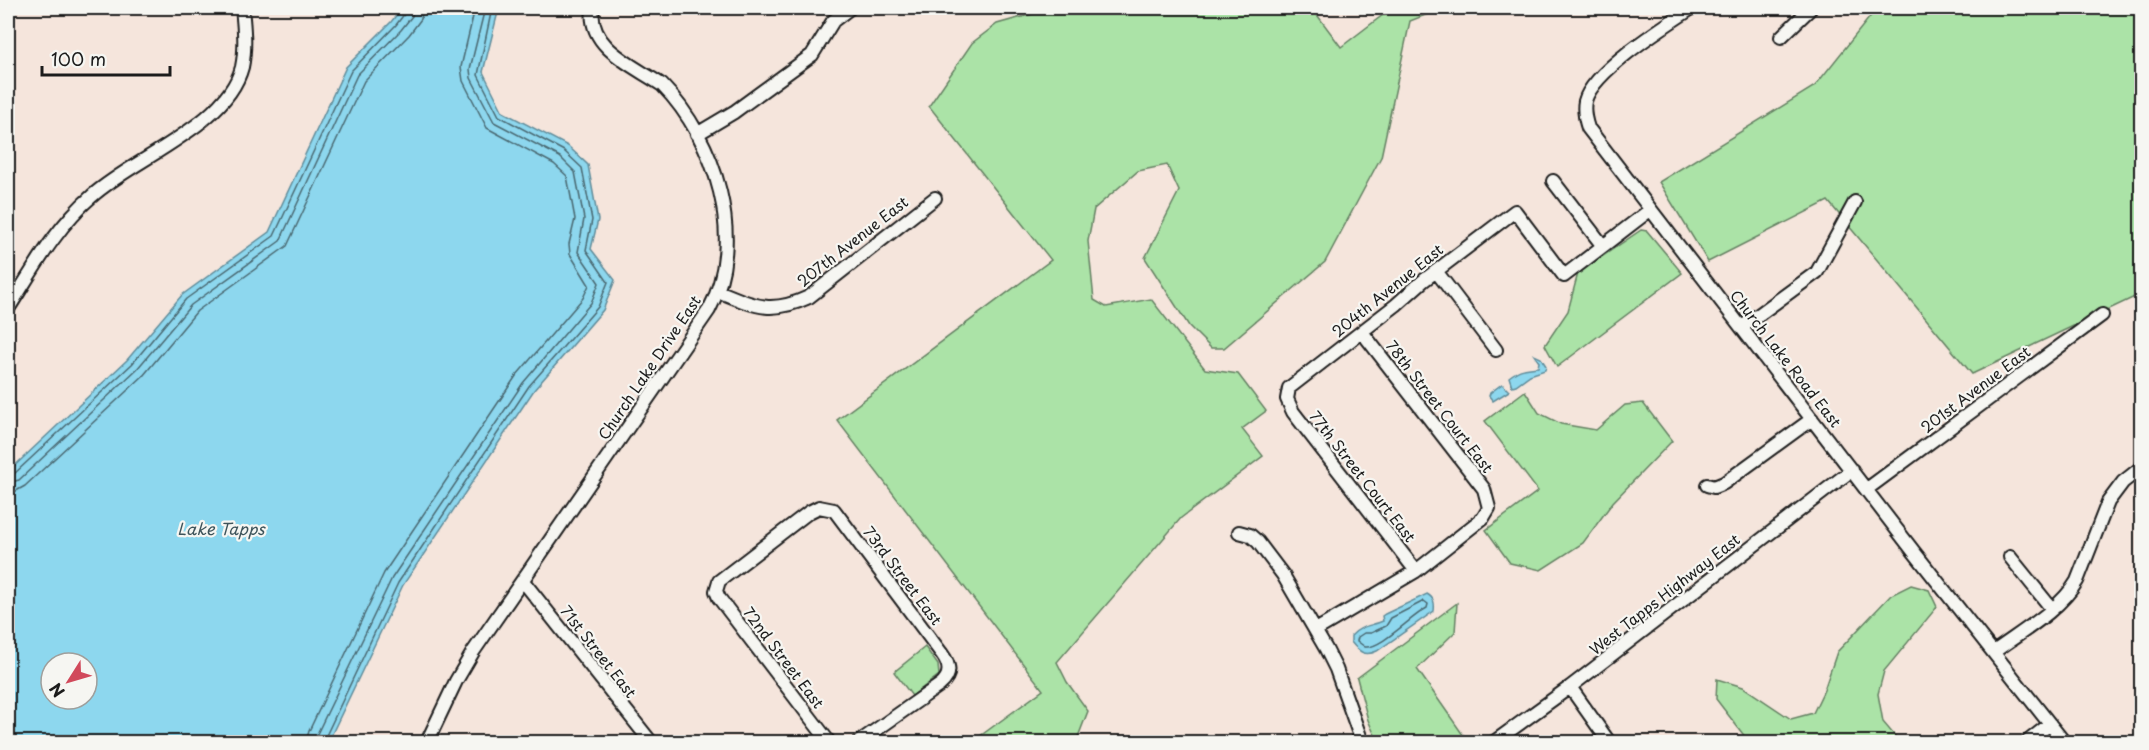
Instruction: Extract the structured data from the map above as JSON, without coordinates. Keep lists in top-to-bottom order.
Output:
{
  "streets": {
    "street": [
      "207th Avenue East",
      "204th Avenue East",
      "Church Lake Road East",
      "Church Lake Drive East",
      "201st Avenue East",
      "78th Street Court East",
      "77th Street Court East",
      "73rd Street East",
      "West Tapps Highway East",
      "71st Street East",
      "72nd Street East"
    ]
  },
  "crossings": [
    ["207th Avenue East", "Church Lake Drive East"],
    ["204th Avenue East", "78th Street Court East"],
    ["204th Avenue East", "77th Street Court East"],
    ["Church Lake Road East", "201st Avenue East"],
    ["Church Lake Road East", "West Tapps Highway East"],
    ["Church Lake Drive East", "71st Street East"],
    ["78th Street Court East", "77th Street Court East"],
    ["73rd Street East", "72nd Street East"]
  ],
  "water": ["Lake Tapps"],
  "scale_bar": "100 m",
  "north": "bottom left"
}
